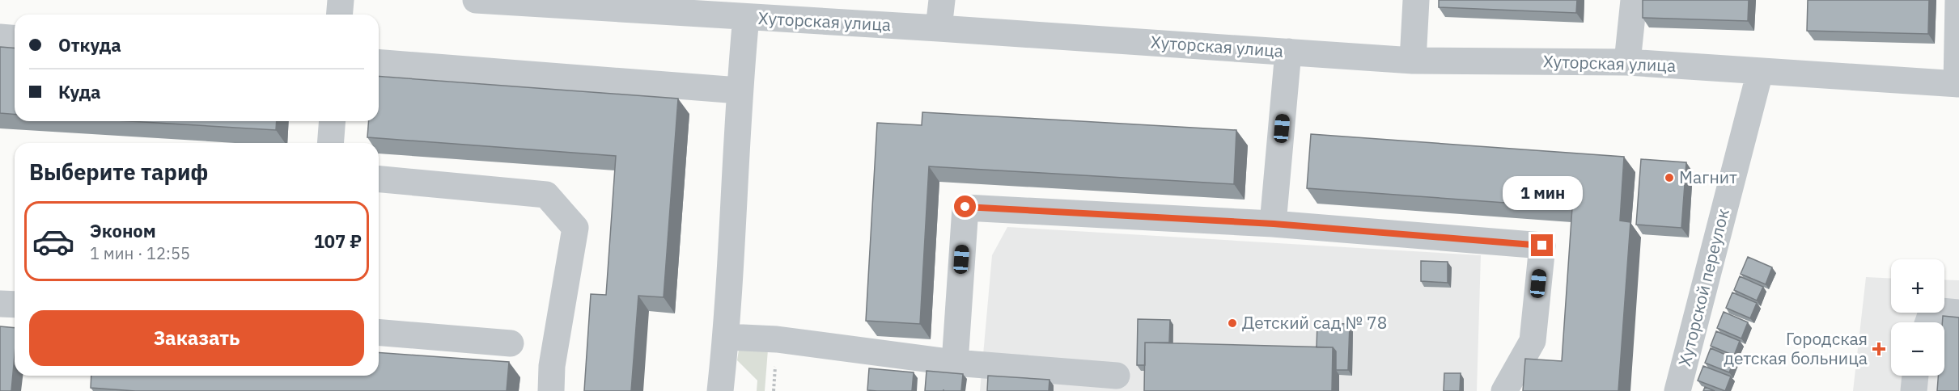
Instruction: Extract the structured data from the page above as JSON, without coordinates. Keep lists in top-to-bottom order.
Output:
{
  "streets": {
    "street": ["Хуторская улица", "Хуторской переулок"]
  },
  "crossings": [
    ["Хуторская улица", "Хуторской переулок"]
  ],
  "places": {
    "other": ["Магнит", "Детский сад № 78"],
    "health": ["Городская детская больница"]
  },
  "page": {
    "banner": ["Откуда", "Куда"],
    "heading": "Выберите тариф",
    "bubble": "1 мин",
    "list": [
      {
        "name": "Эконом",
        "note": "1 мин · 12:55",
        "value": "107 ₽"
      }
    ],
    "map_buttons": ["+", "−"],
    "buttons": "Заказать"
  }
}
